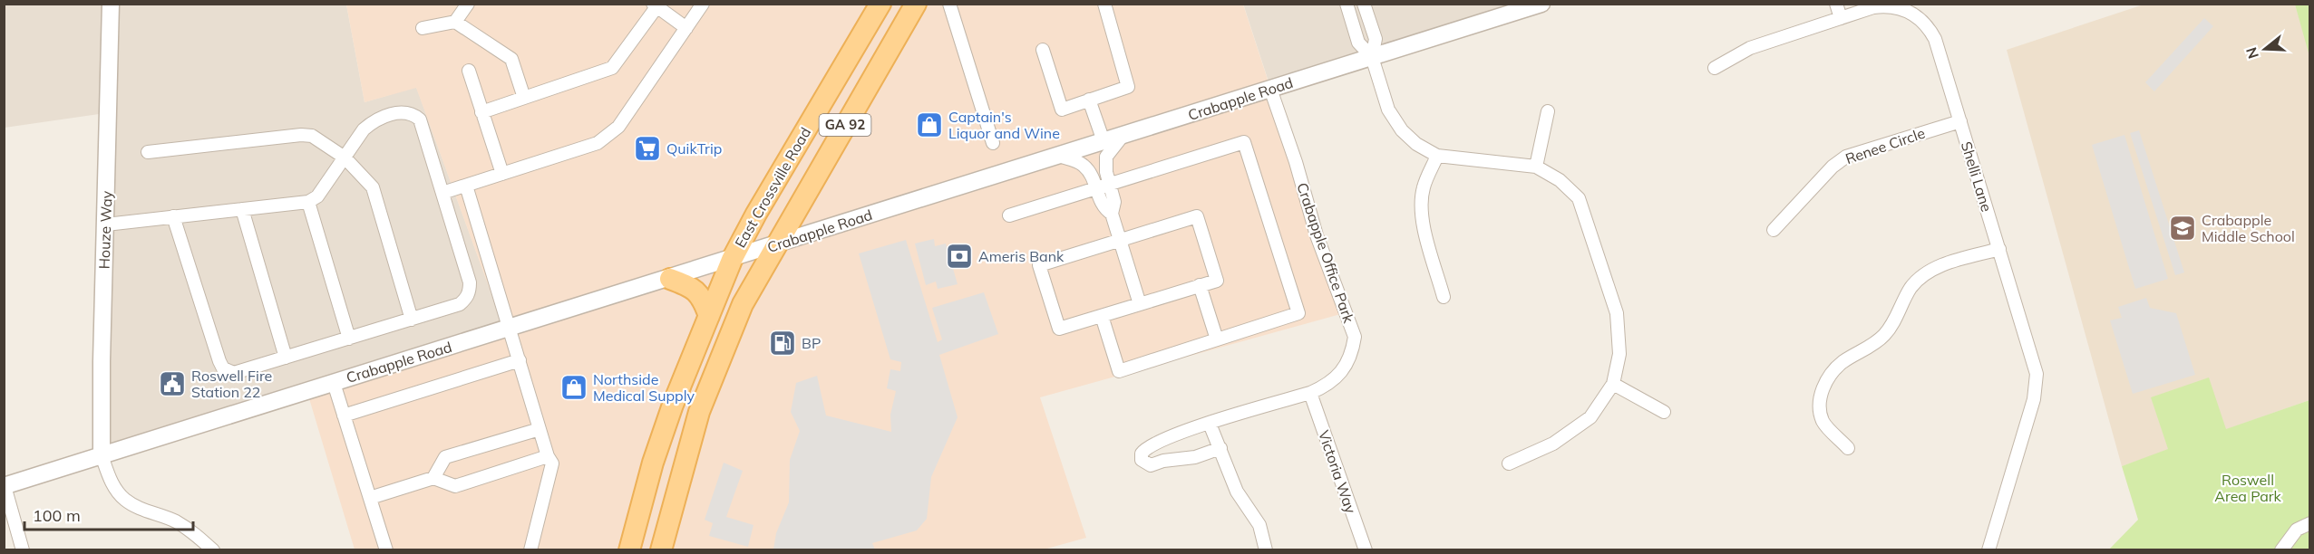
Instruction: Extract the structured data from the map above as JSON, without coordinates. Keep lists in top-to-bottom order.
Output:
{
  "streets": {
    "main road": ["GA 92", "East Crossville Road"],
    "street": [
      "Crabapple Road",
      "Renee Circle",
      "Shelli Lane",
      "Houze Way",
      "Crabapple Office Park",
      "Victoria Way"
    ]
  },
  "crossings": [
    ["Crabapple Road", "GA 92"],
    ["Crabapple Road", "East Crossville Road"],
    ["Crabapple Road", "Houze Way"],
    ["Crabapple Road", "Crabapple Office Park"],
    ["GA 92", "East Crossville Road"],
    ["Renee Circle", "Shelli Lane"],
    ["Crabapple Office Park", "Victoria Way"]
  ],
  "parks": ["Roswell Area Park"],
  "places": {
    "shop": ["Captain's Liquor and Wine", "Northside Medical Supply"],
    "supermarket": ["QuikTrip"],
    "school or university": ["Crabapple Middle School"],
    "bank": ["Ameris Bank"],
    "fuel station": ["BP"],
    "public building": ["Roswell Fire Station 22"]
  },
  "scale_bar": "100 m",
  "north": "left"
}
